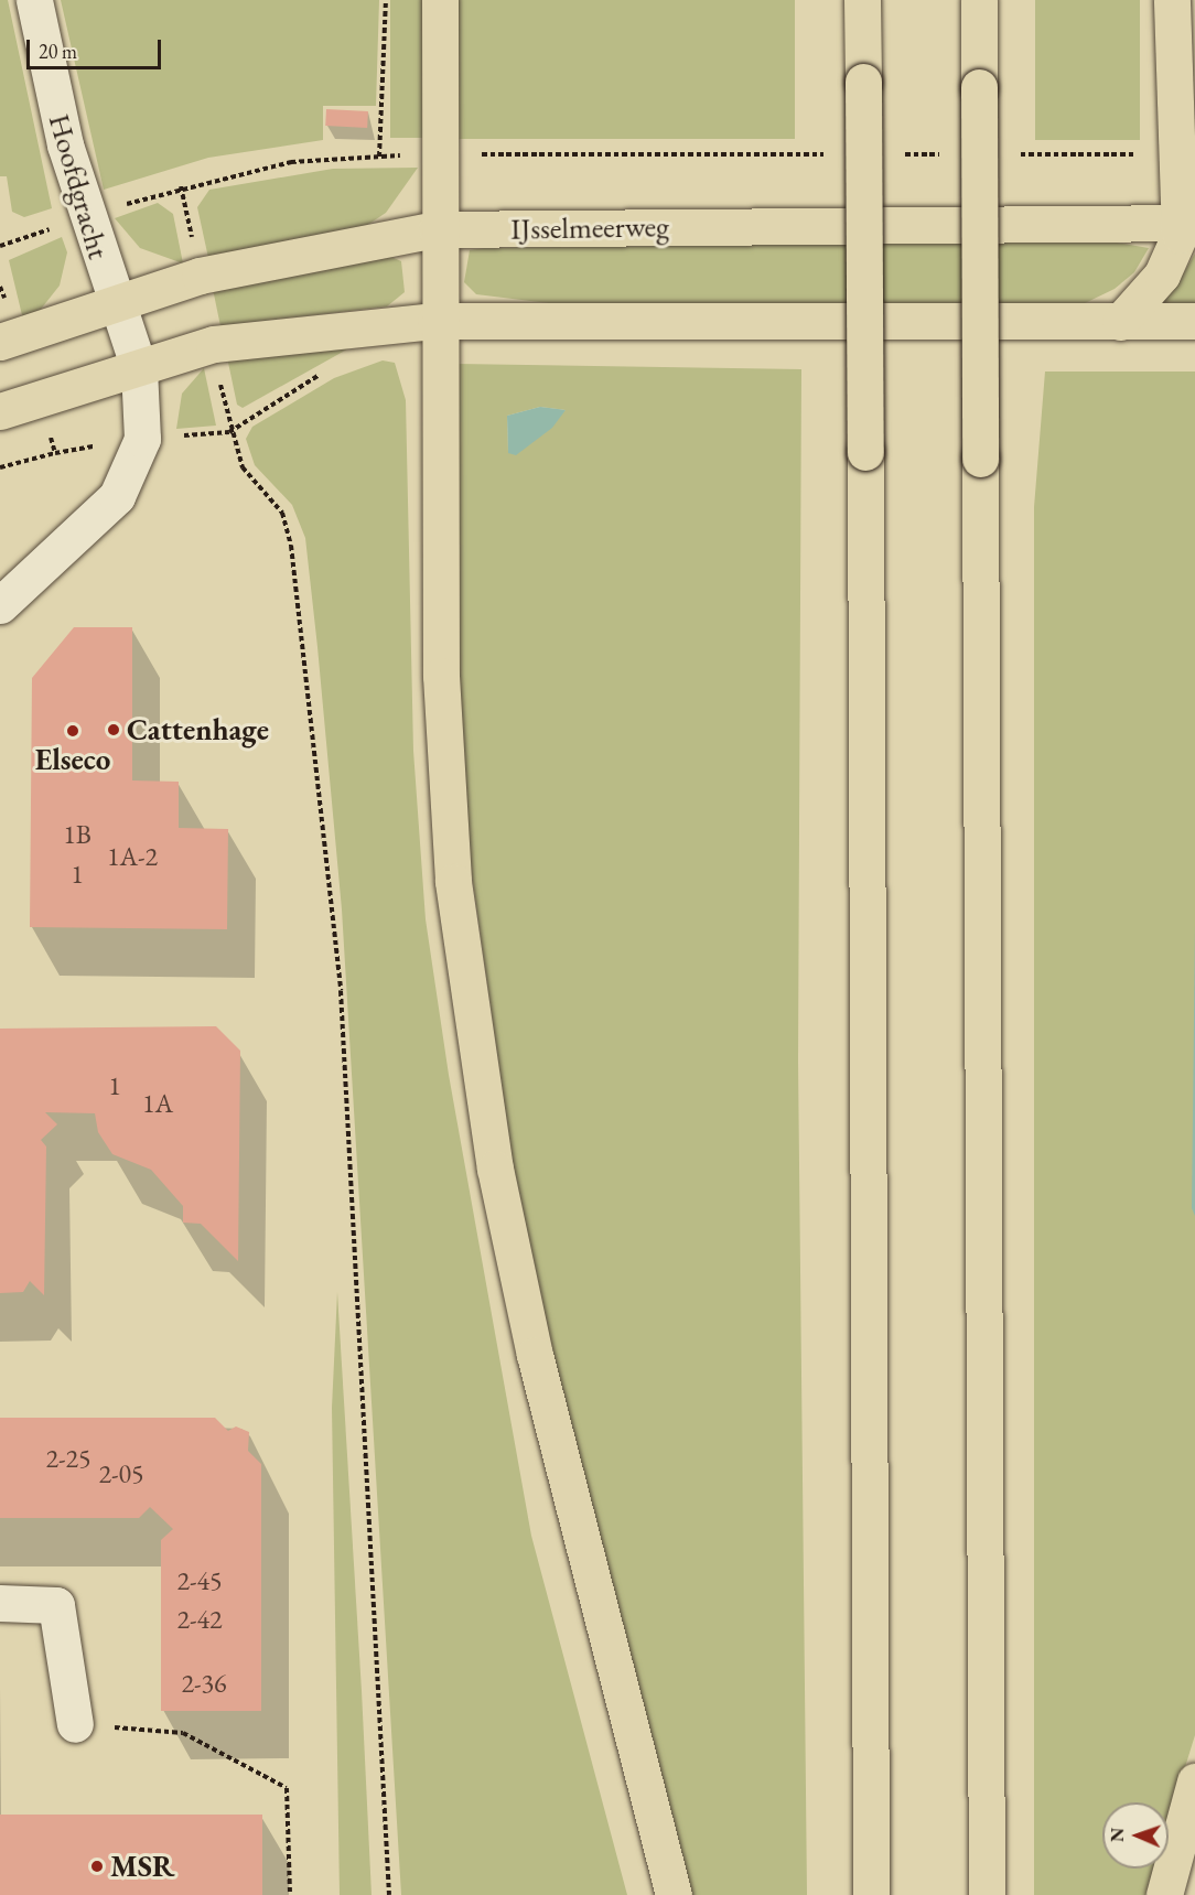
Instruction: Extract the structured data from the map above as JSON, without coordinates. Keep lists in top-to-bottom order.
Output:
{
  "streets": {
    "main road": ["IJsselmeerweg"],
    "street": ["Hoofdgracht"]
  },
  "crossings": [
    ["Hoofdgracht", "IJsselmeerweg"]
  ],
  "places": ["Cattenhage", "Elseco", "MSR"],
  "house_numbers": [
    "1B",
    "1A-2",
    "1",
    "1",
    "1A",
    "2-25",
    "2-05",
    "2-45",
    "2-42",
    "2-36"
  ],
  "scale_bar": "20 m",
  "north": "left"
}
